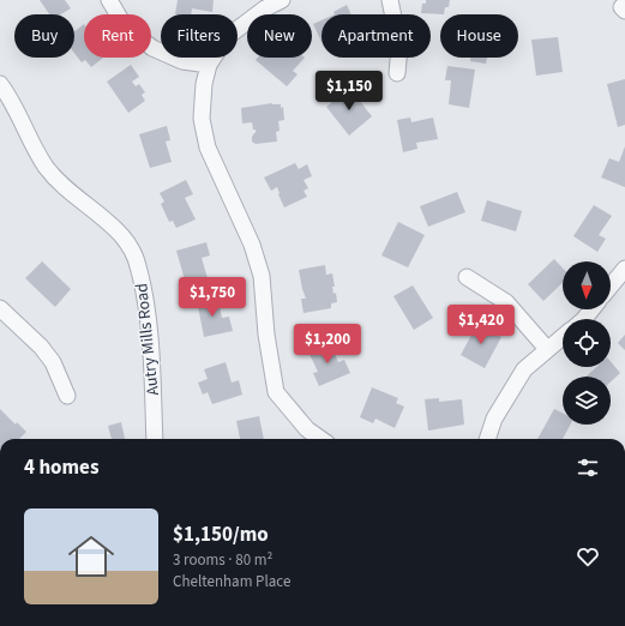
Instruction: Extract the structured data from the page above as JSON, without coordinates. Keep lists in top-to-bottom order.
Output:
{
  "streets": {
    "street": ["Autry Mills Road"]
  },
  "north": "bottom",
  "page": {
    "chip": [
      "Buy",
      "Rent",
      "Filters",
      "New",
      "Apartment",
      "House"
    ],
    "price": [
      "$1,150",
      "$1,750",
      "$1,420",
      "$1,200"
    ],
    "heading": "4 homes",
    "list": [
      {
        "name": "$1,150/mo",
        "note": "3 rooms · 80 m² · Cheltenham Place"
      }
    ]
  }
}
